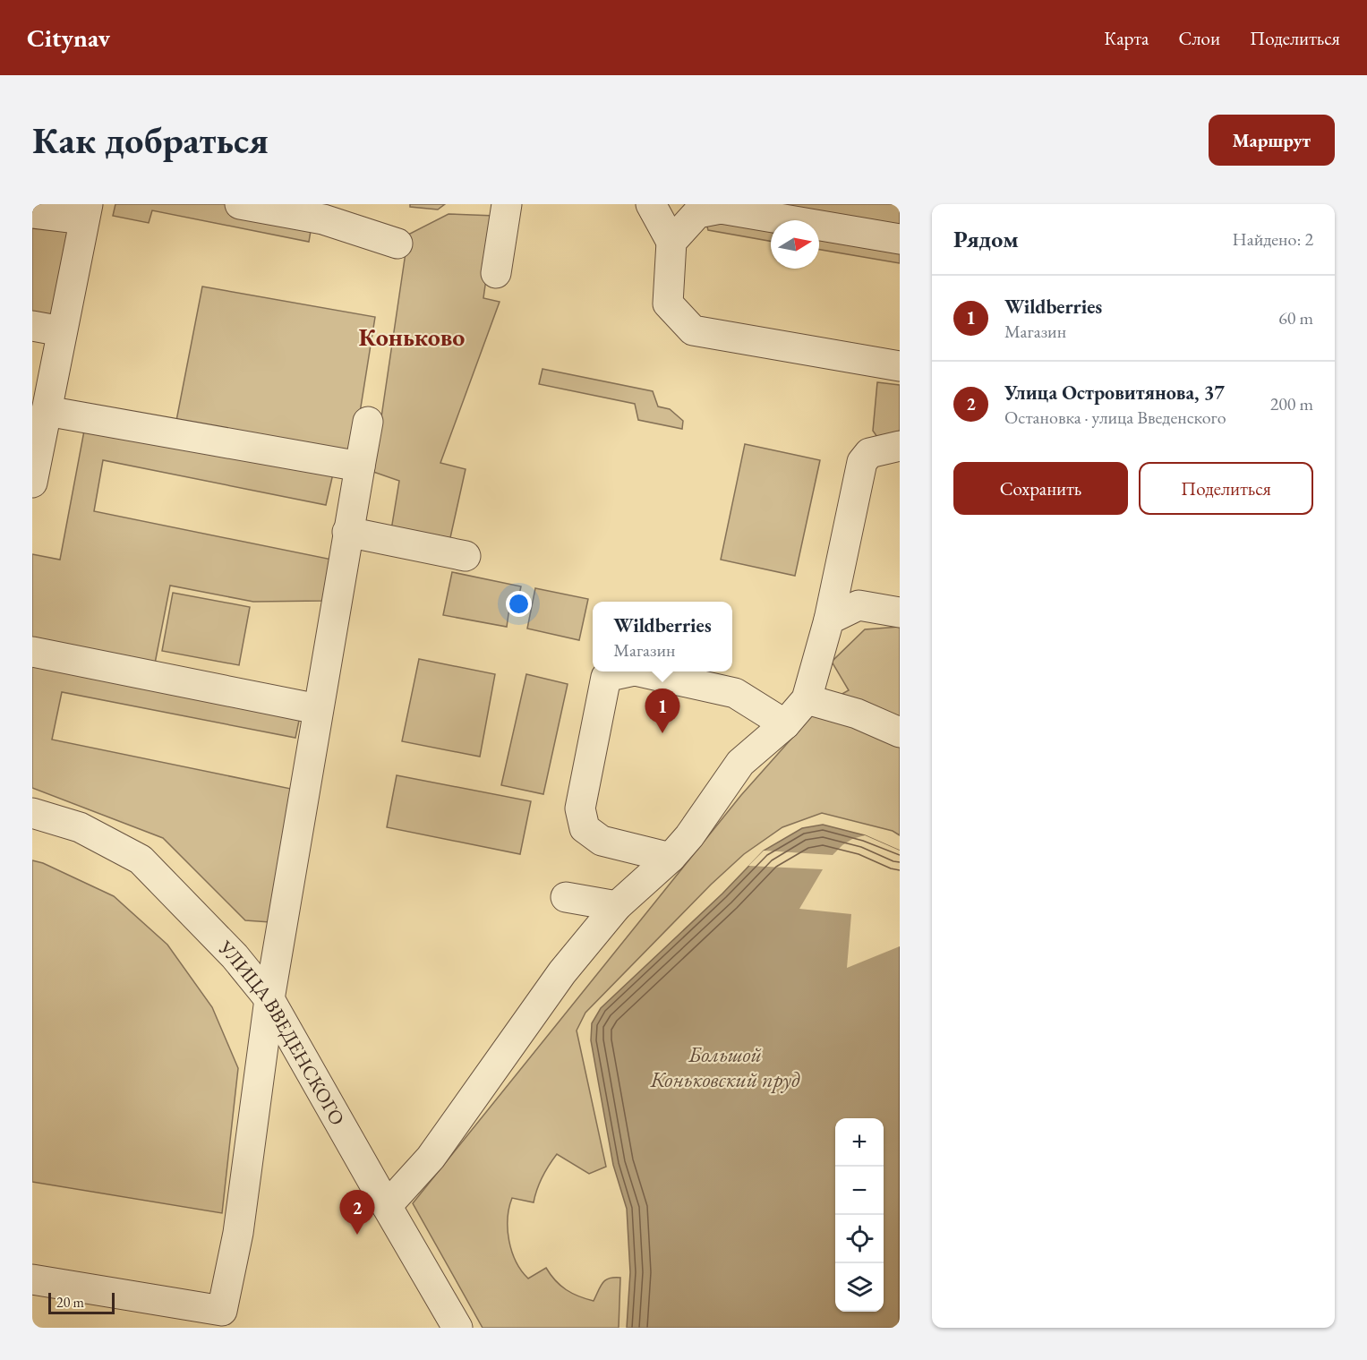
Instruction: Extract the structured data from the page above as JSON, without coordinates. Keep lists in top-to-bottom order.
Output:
{
  "streets": {
    "street": ["УЛИЦА ВВЕДЕНСКОГО"]
  },
  "districts": ["Коньково"],
  "water": ["Большой Коньковский пруд"],
  "scale_bar": "20 m",
  "north": "right",
  "page": {
    "header": "Citynav",
    "nav": ["Карта", "Слои", "Поделиться"],
    "buttons": [
      "Маршрут",
      ["Сохранить", "Поделиться"]
    ],
    "title": "Как добраться",
    "heading": ["Рядом", "Найдено: 2"],
    "list": [
      {
        "mark": "1",
        "name": "Wildberries",
        "note": "Магазин",
        "value": "60 m"
      },
      {
        "mark": "2",
        "name": "Улица Островитянова, 37",
        "note": "Остановка · улица Введенского",
        "value": "200 m"
      }
    ],
    "popup": ["Wildberries", "Магазин"],
    "pins": ["1", "2"],
    "map_buttons": ["+", "−"],
    "scale": "20 m"
  }
}
